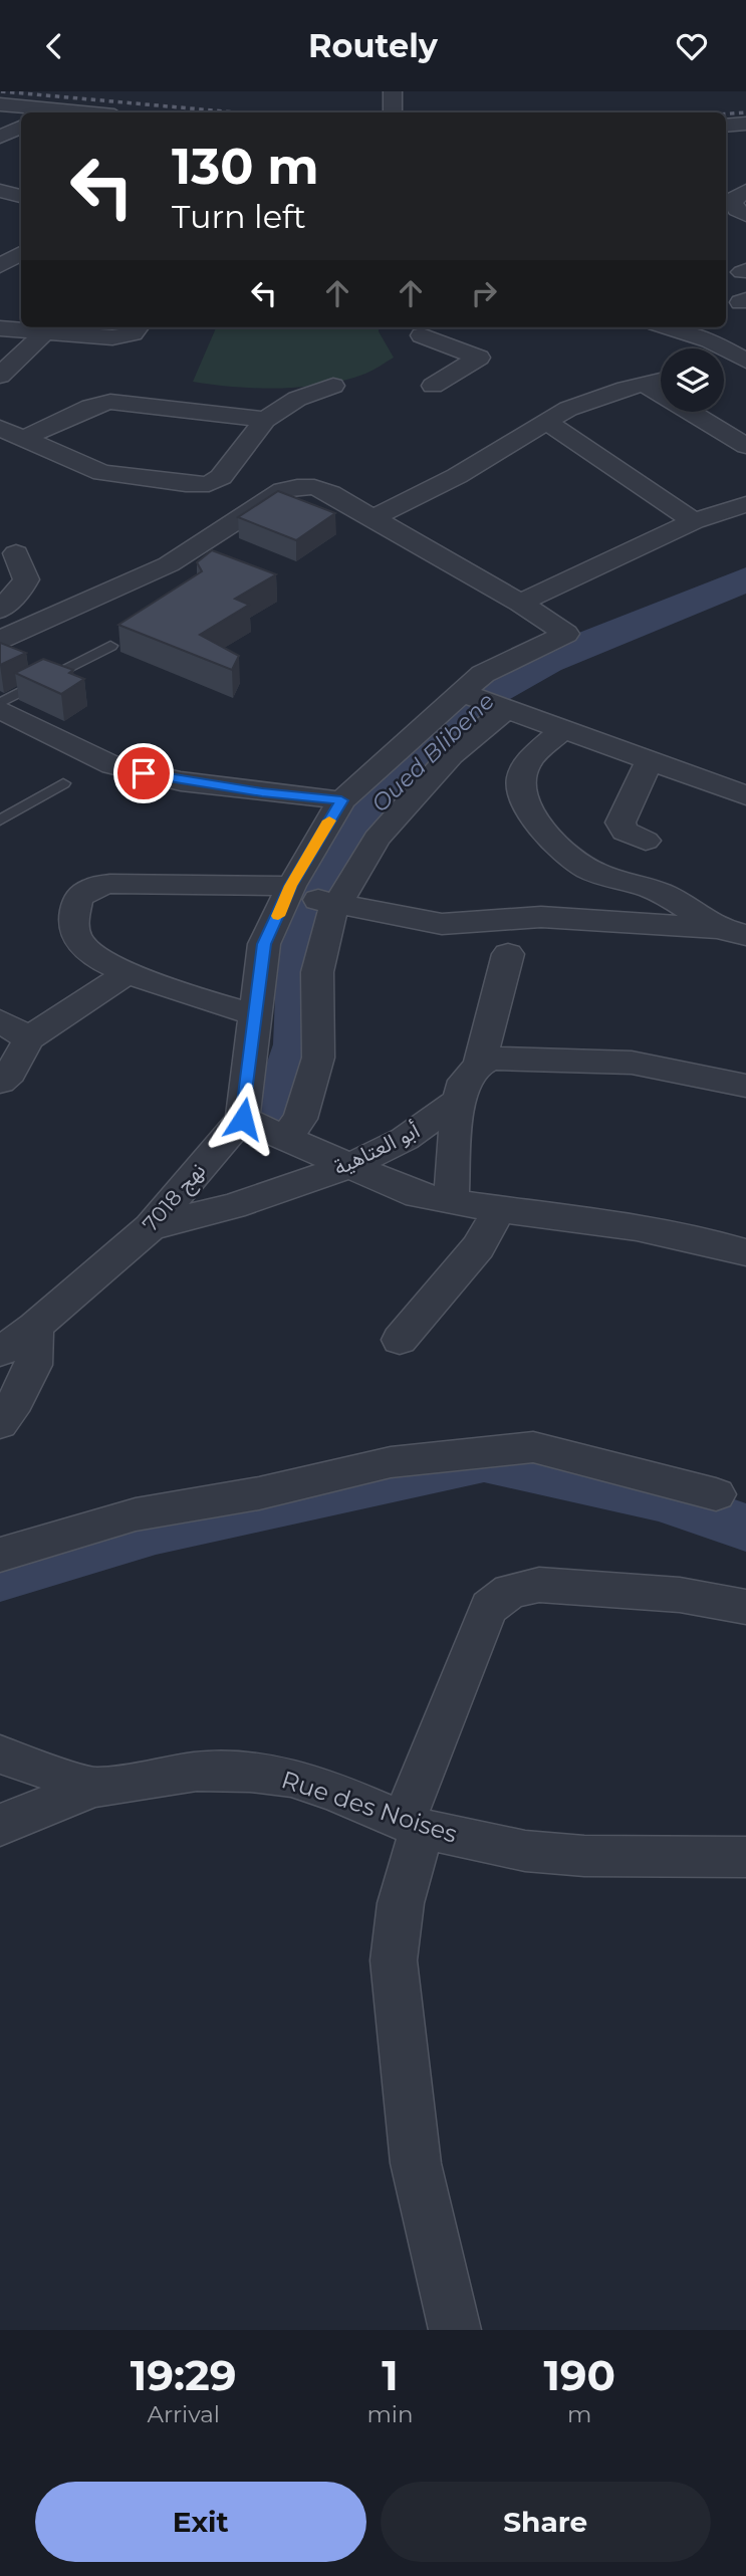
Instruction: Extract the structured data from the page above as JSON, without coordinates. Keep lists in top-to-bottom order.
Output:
{
  "streets": {
    "street": ["أبو العتاهية", "نهج 7018", "Rue des Noises"]
  },
  "crossings": [
    ["أبو العتاهية", "نهج 7018"]
  ],
  "water": ["Oued Blibene"],
  "page": {
    "header": "Routely",
    "turn": ["130 m", "Turn left"],
    "eta": [
      "19:29",
      "Arrival",
      "1",
      "min",
      "190",
      "m"
    ],
    "buttons": ["Exit", "Share"]
  }
}
